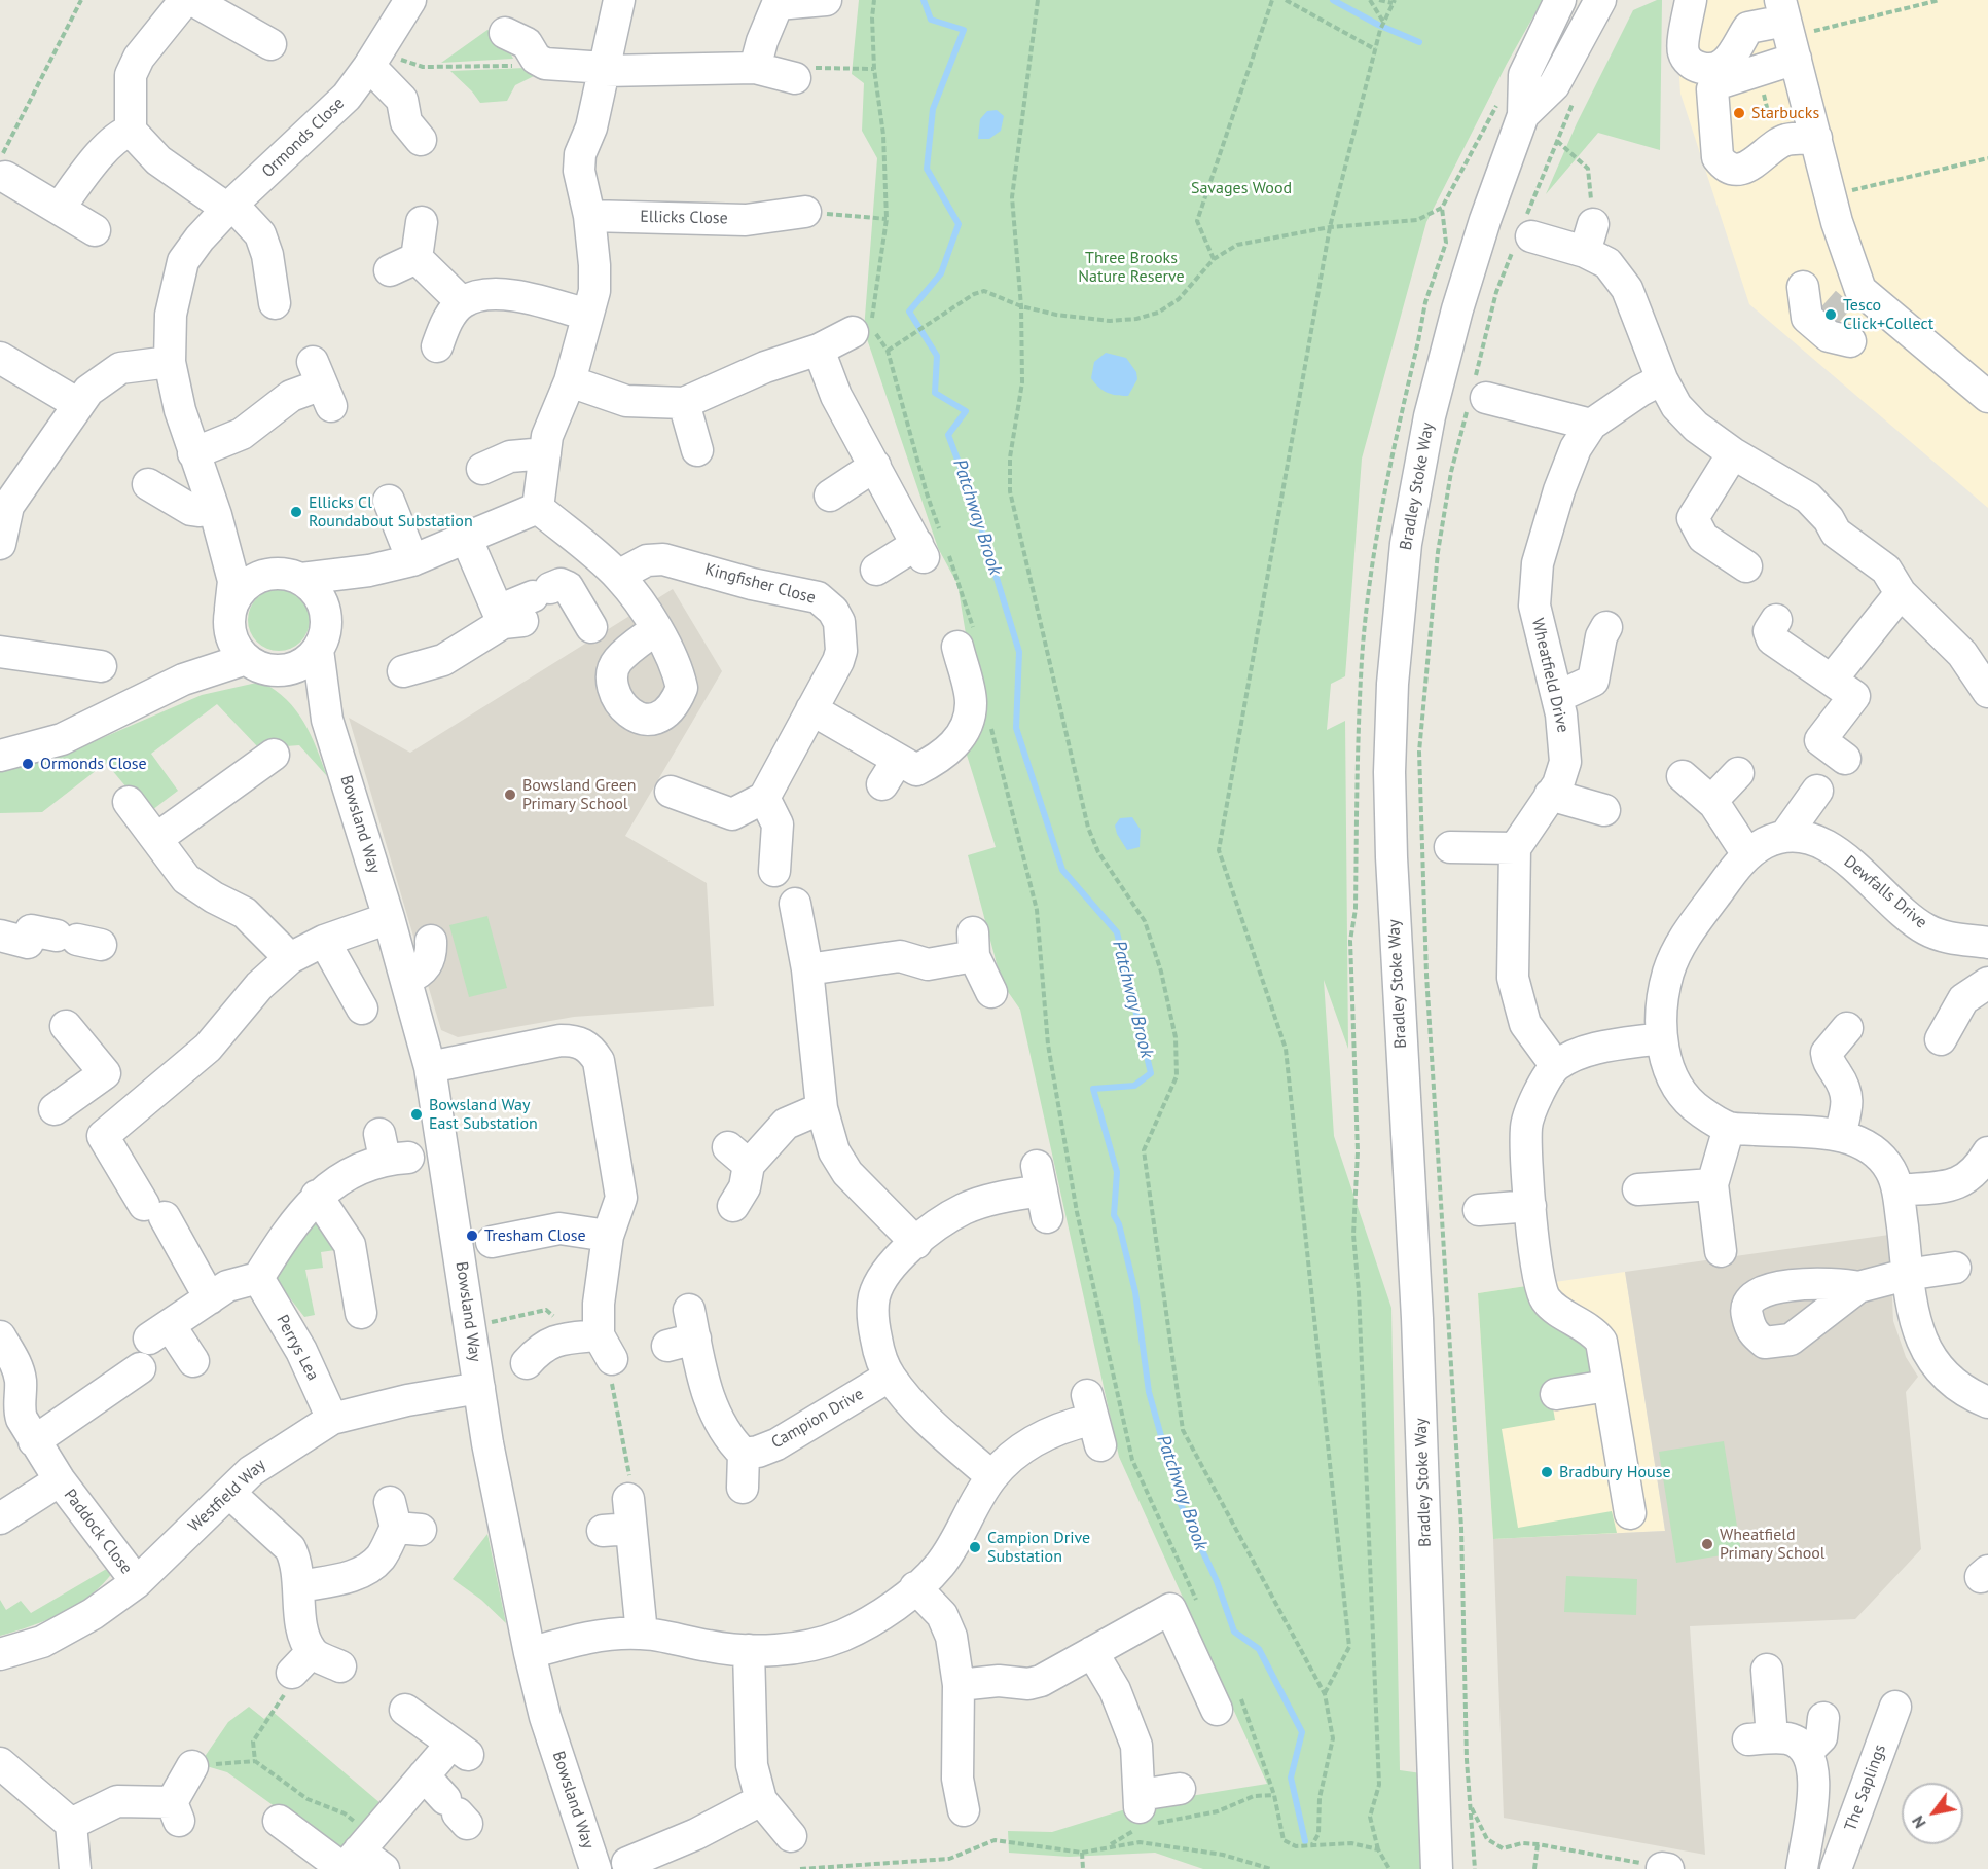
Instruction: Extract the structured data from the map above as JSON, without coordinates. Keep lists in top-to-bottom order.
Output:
{
  "streets": {
    "street": [
      "Ormonds Close",
      "Ellicks Close",
      "Bradley Stoke Way",
      "Kingfisher Close",
      "Wheatfield Drive",
      "Bowsland Way",
      "Dewfalls Drive",
      "Perrys Lea",
      "Campion Drive",
      "Westfield Way",
      "Paddock Close",
      "The Saplings"
    ]
  },
  "crossings": [
    ["Ormonds Close", "Bowsland Way"],
    ["Bowsland Way", "Westfield Way"],
    ["Perrys Lea", "Westfield Way"],
    ["Westfield Way", "Paddock Close"]
  ],
  "water": ["Patchway Brook"],
  "parks": ["Savages Wood", "Three Brooks Nature Reserve"],
  "places": [
    "Starbucks",
    "Tesco Click+Collect",
    "Ellicks Cl Roundabout Substation",
    "Ormonds Close",
    "Bowsland Green Primary School",
    "Bowsland Way East Substation",
    "Tresham Close",
    "Bradbury House",
    "Wheatfield Primary School",
    "Campion Drive Substation"
  ],
  "north": "bottom left"
}
